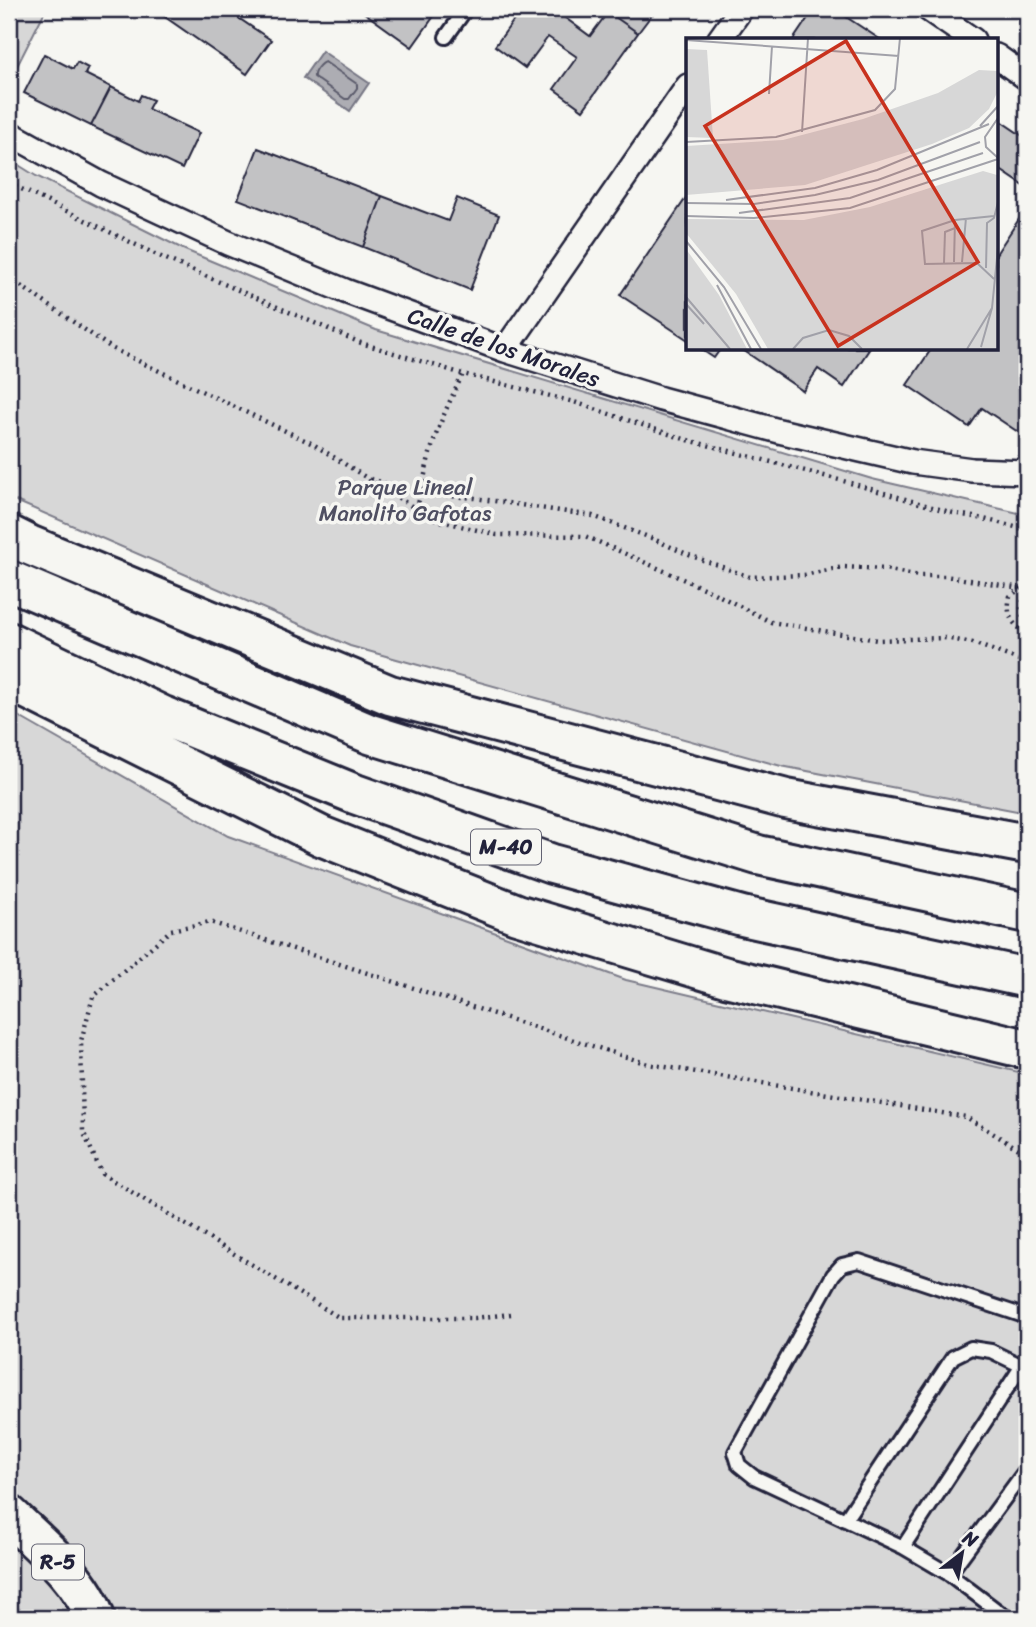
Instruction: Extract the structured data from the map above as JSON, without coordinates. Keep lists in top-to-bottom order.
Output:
{
  "streets": {
    "highway": ["M-40", "R-5"],
    "street": ["Calle de los Morales"]
  },
  "parks": ["Parque Lineal Manolito Gafotas"],
  "north": "top right"
}
